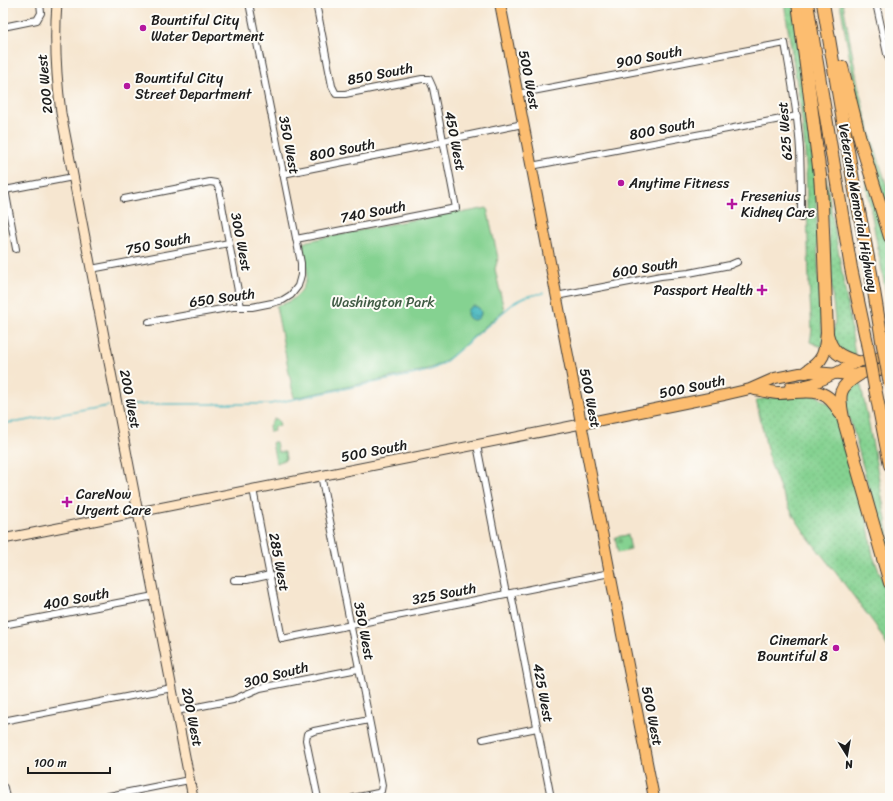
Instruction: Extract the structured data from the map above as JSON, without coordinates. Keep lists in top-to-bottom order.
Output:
{
  "streets": {
    "highway": ["Veterans Memorial Highway"],
    "main road": ["500 West", "200 West", "500 South"],
    "street": [
      "900 South",
      "850 South",
      "800 South",
      "625 West",
      "450 West",
      "350 West",
      "740 South",
      "300 West",
      "750 South",
      "600 South",
      "650 South",
      "285 West",
      "325 South",
      "400 South",
      "300 South",
      "425 West"
    ]
  },
  "crossings": [
    ["900 South", "500 West"],
    ["900 South", "625 West"],
    ["850 South", "450 West"],
    ["500 West", "800 South"],
    ["500 West", "600 South"],
    ["500 West", "500 South"],
    ["500 West", "325 South"],
    ["200 West", "750 South"],
    ["200 West", "500 South"],
    ["200 West", "400 South"],
    ["200 West", "300 South"],
    ["800 South", "625 West"],
    ["800 South", "450 West"],
    ["800 South", "350 West"],
    ["450 West", "740 South"],
    ["350 West", "740 South"],
    ["350 West", "650 South"],
    ["350 West", "500 South"],
    ["350 West", "325 South"],
    ["350 West", "300 South"],
    ["300 West", "750 South"],
    ["300 West", "650 South"],
    ["500 South", "285 West"],
    ["500 South", "425 West"],
    ["285 West", "325 South"],
    ["325 South", "425 West"]
  ],
  "parks": ["Washington Park"],
  "places": {
    "other": [
      "Bountiful City Water Department",
      "Bountiful City Street Department",
      "Anytime Fitness",
      "Cinemark Bountiful 8"
    ],
    "health": ["Fresenius Kidney Care", "Passport Health", "CareNow Urgent Care"]
  },
  "scale_bar": "100 m",
  "north": "bottom"
}
